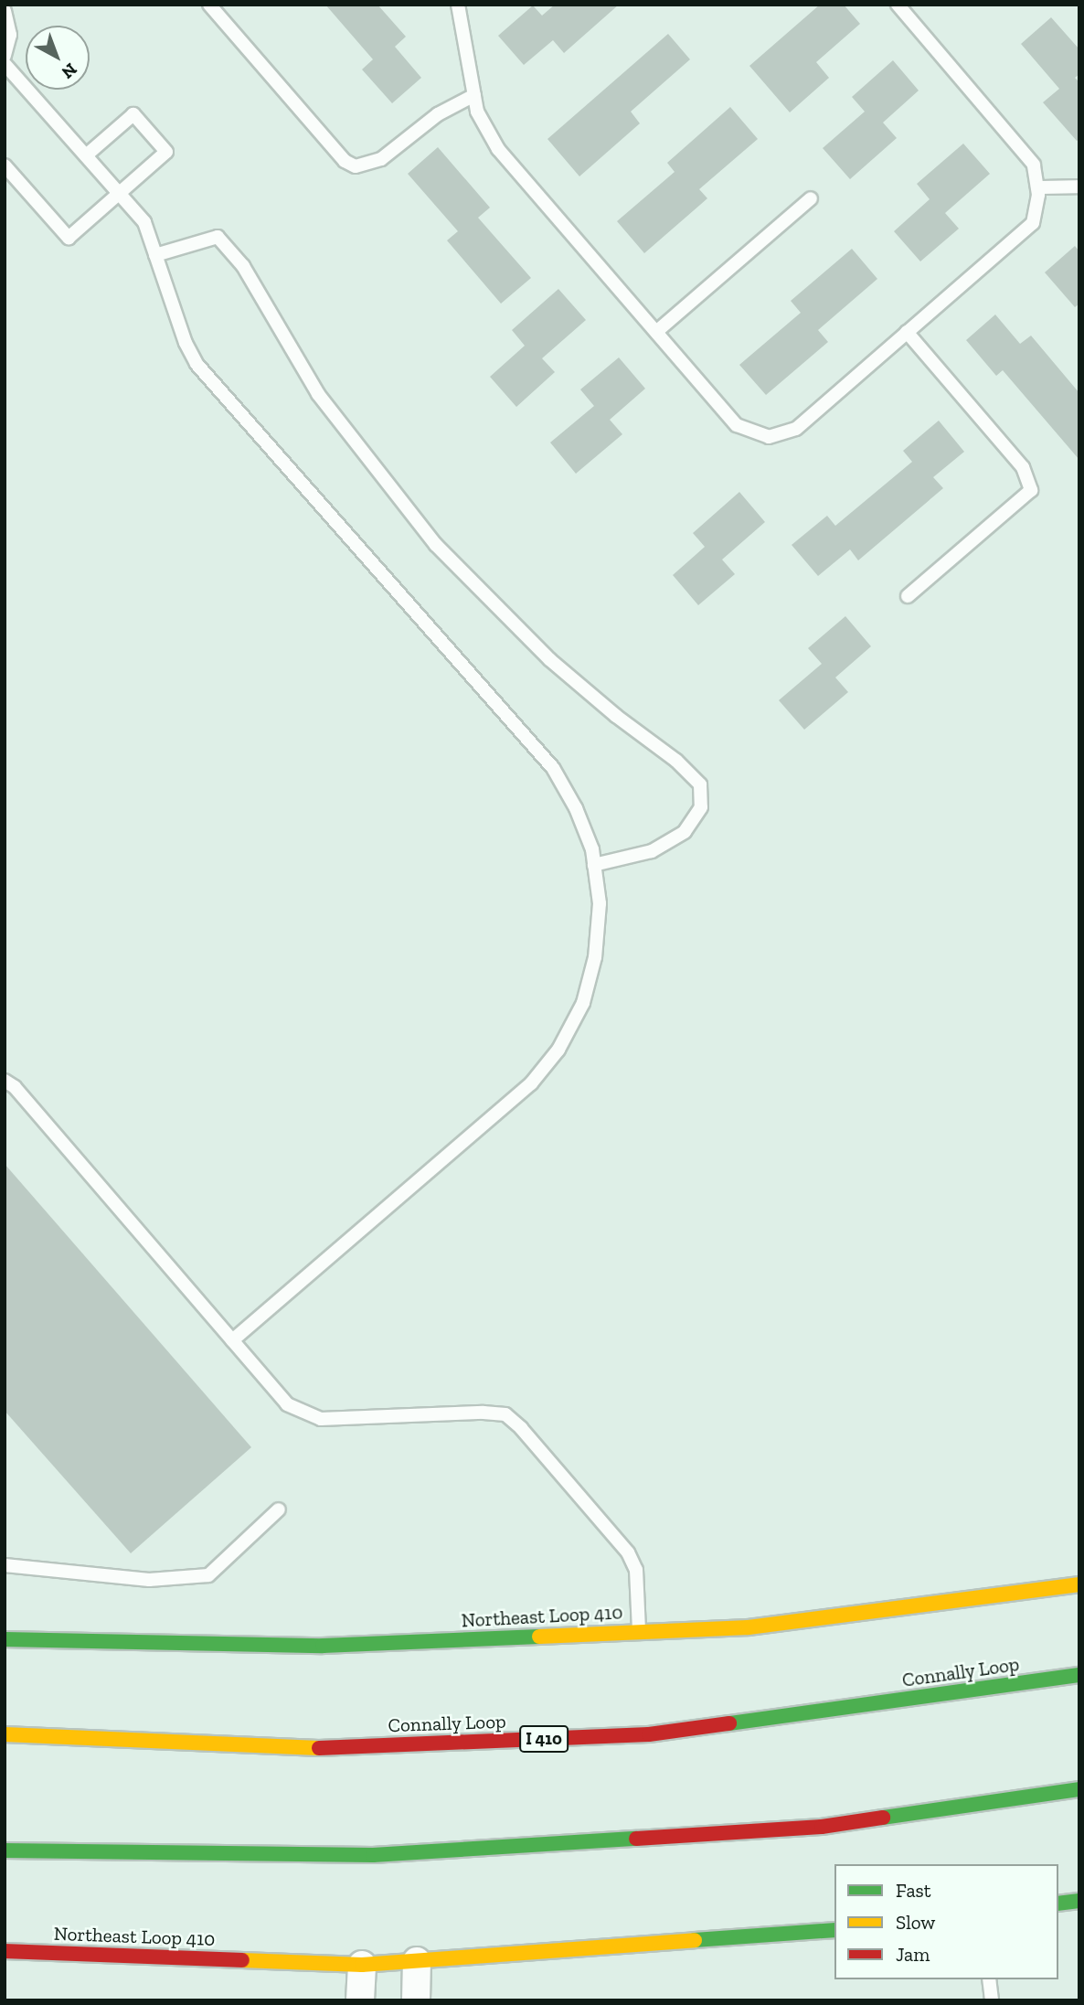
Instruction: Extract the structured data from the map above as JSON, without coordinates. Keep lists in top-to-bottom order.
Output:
{
  "streets": {
    "main road": ["Northeast Loop 410", "Connally Loop", "I 410"]
  },
  "legend": ["Fast", "Slow", "Jam"],
  "north": "bottom right"
}
